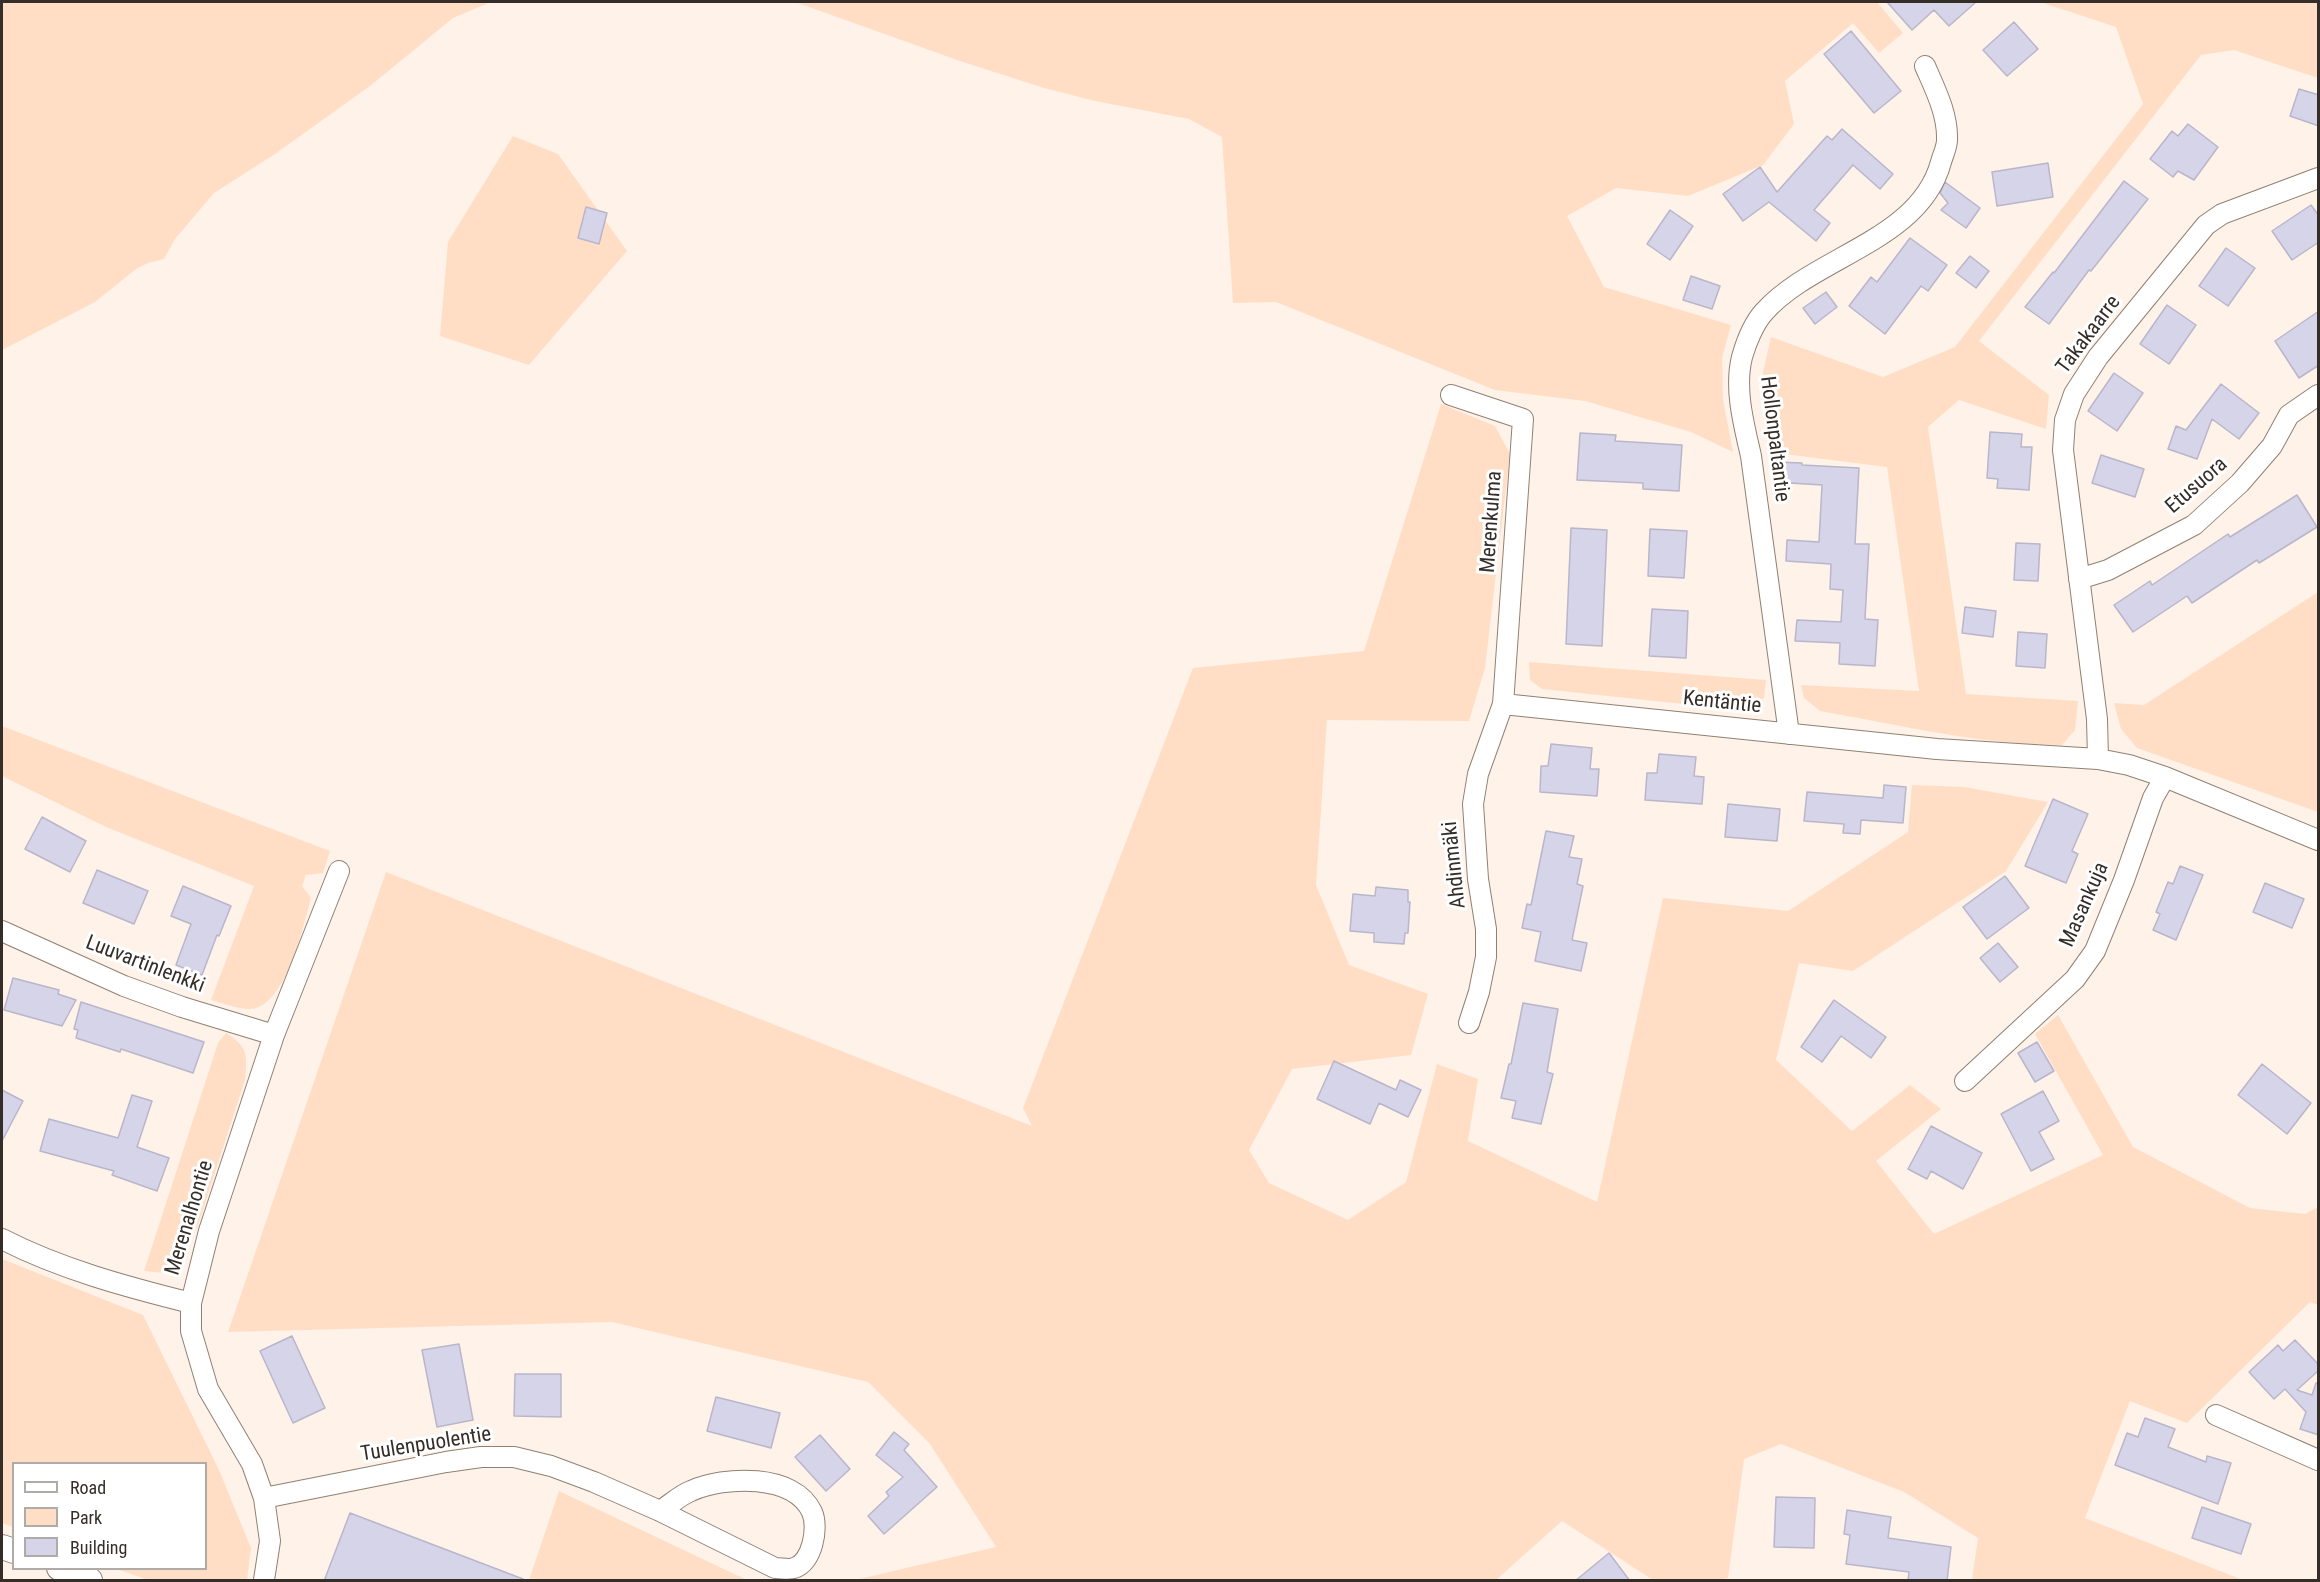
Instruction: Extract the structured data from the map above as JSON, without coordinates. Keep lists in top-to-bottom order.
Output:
{
  "streets": {
    "street": [
      "Takakaarre",
      "Hollonpaltantie",
      "Etusuora",
      "Merenkulma",
      "Kentäntie",
      "Ahdinmäki",
      "Masankuja",
      "Luuvartinlenkki",
      "Merenalhontie",
      "Tuulenpuolentie"
    ]
  },
  "crossings": [
    ["Takakaarre", "Etusuora"],
    ["Takakaarre", "Kentäntie"],
    ["Hollonpaltantie", "Kentäntie"],
    ["Merenkulma", "Kentäntie"],
    ["Merenkulma", "Ahdinmäki"],
    ["Kentäntie", "Ahdinmäki"],
    ["Luuvartinlenkki", "Merenalhontie"],
    ["Merenalhontie", "Tuulenpuolentie"]
  ],
  "legend": ["Road", "Park", "Building"]
}
